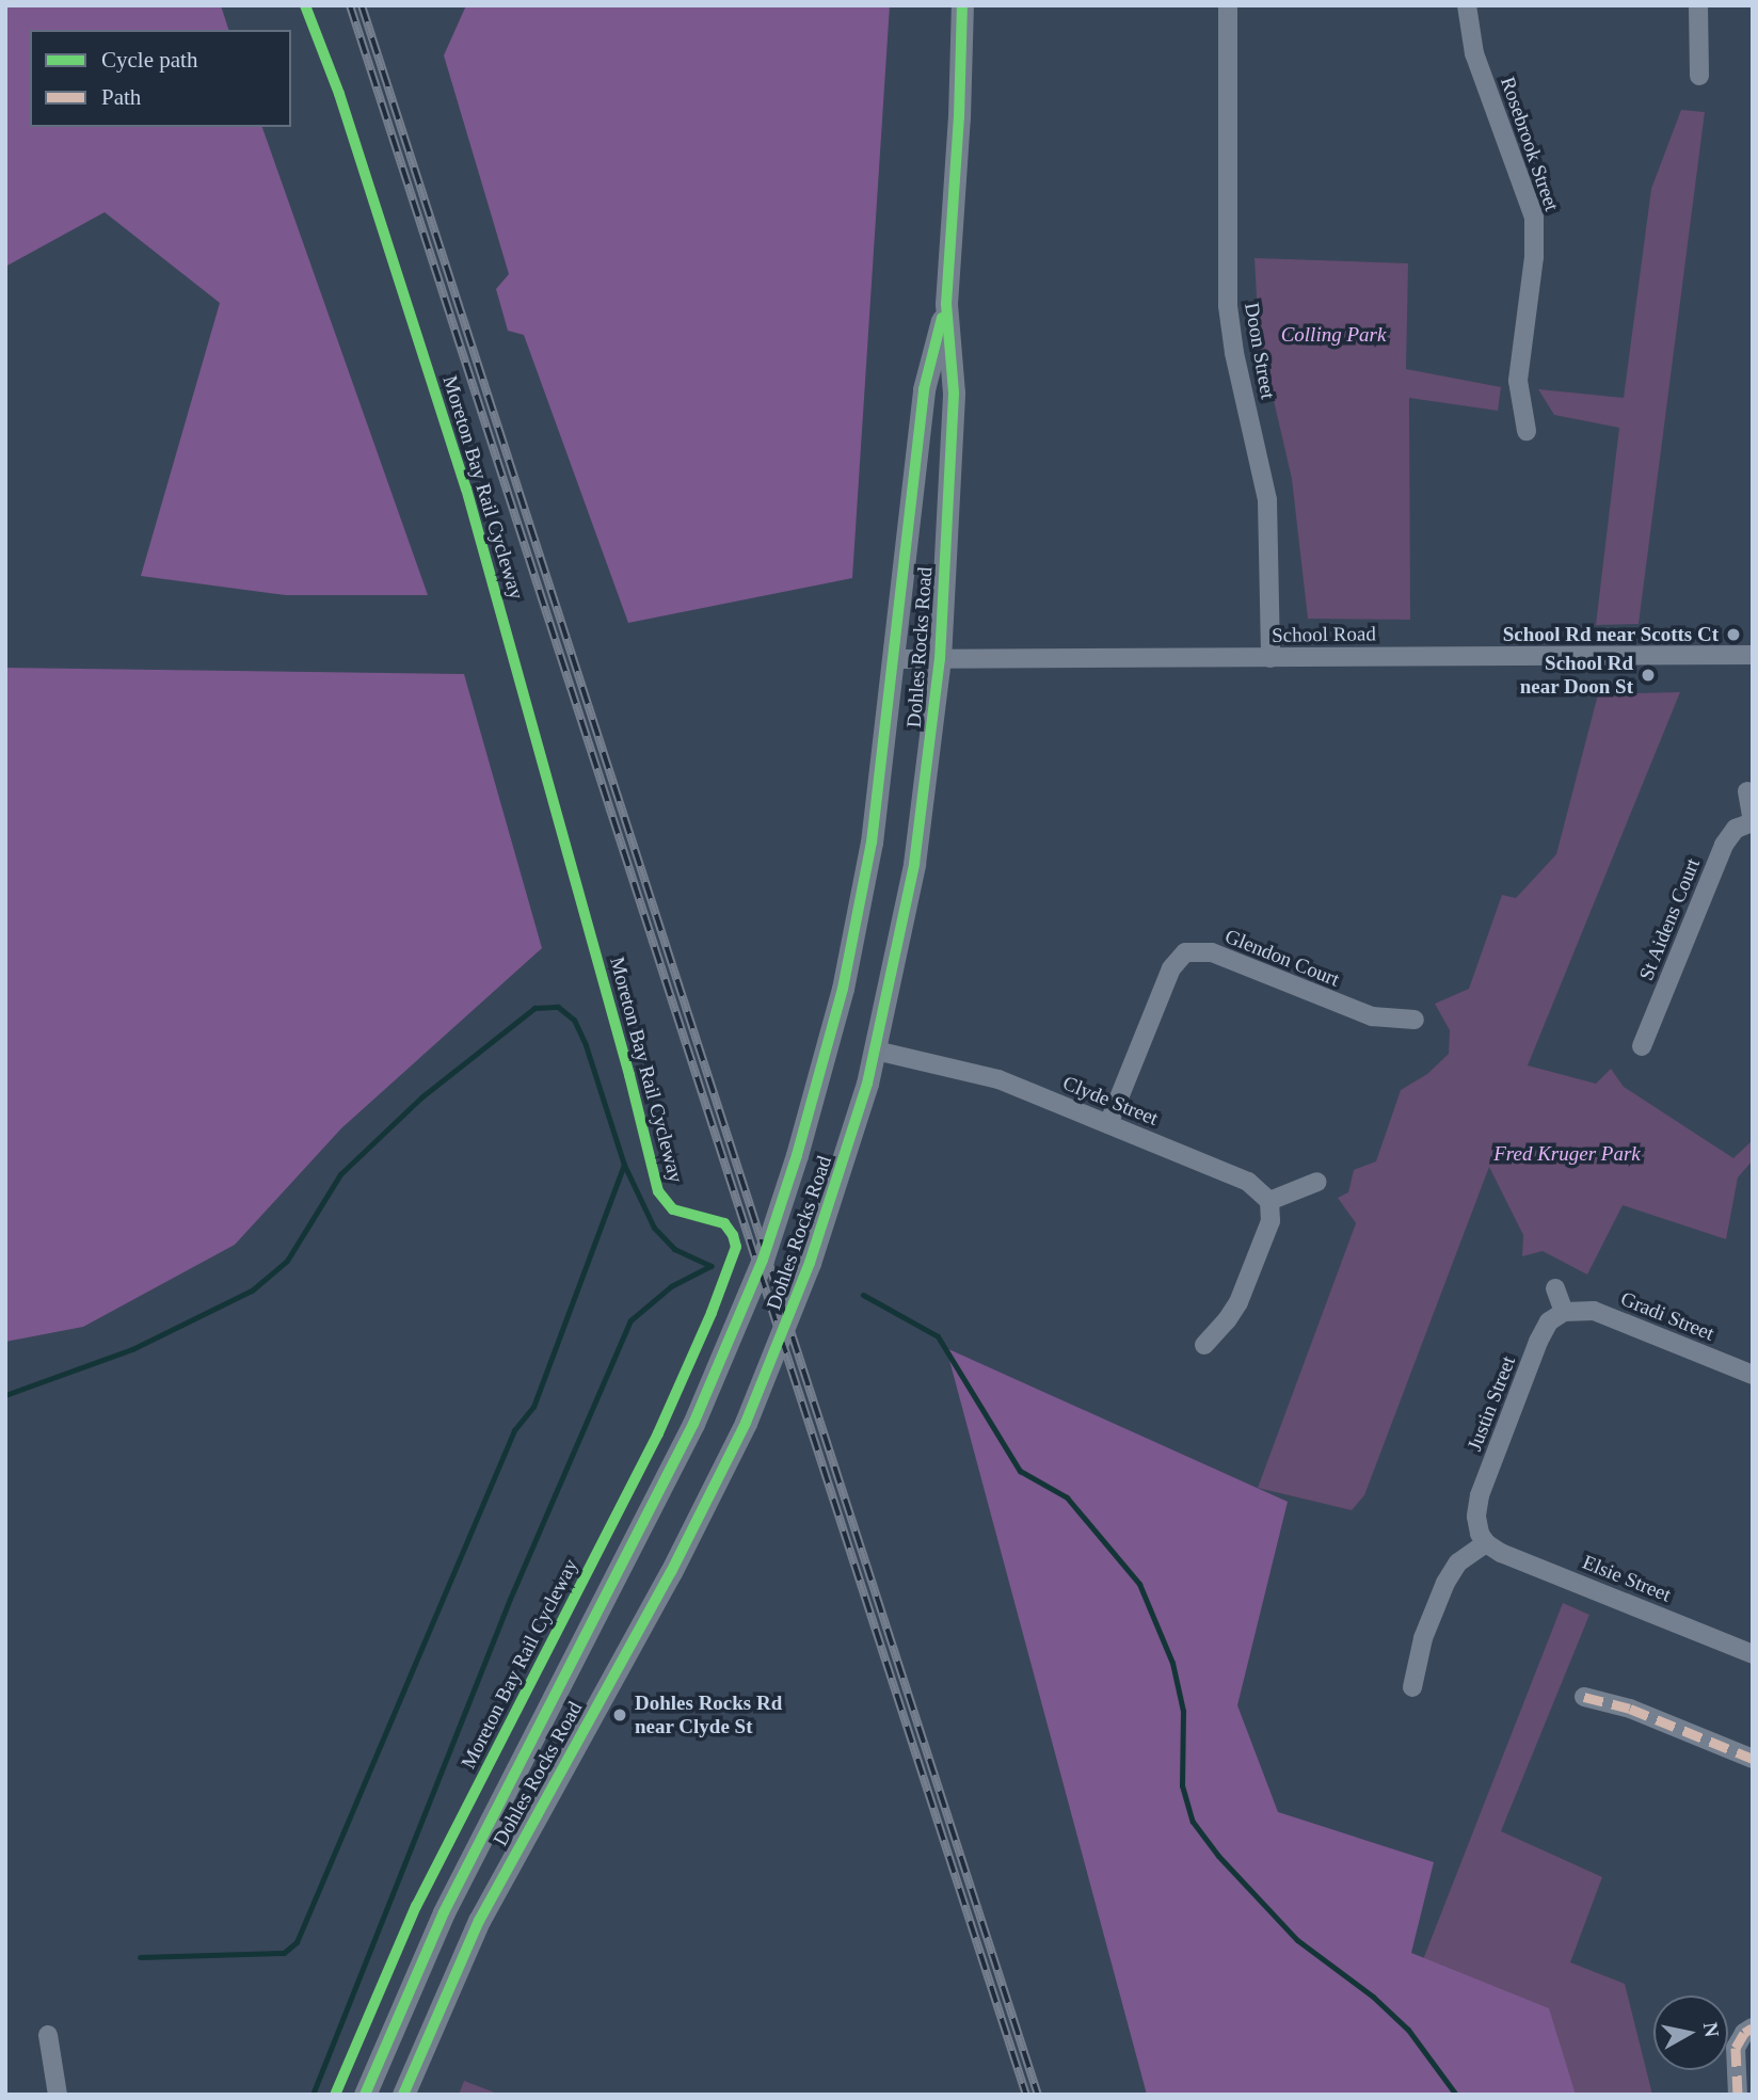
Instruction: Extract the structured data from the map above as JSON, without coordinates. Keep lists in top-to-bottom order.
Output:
{
  "streets": {
    "main road": ["Dohles Rocks Road"],
    "street": [
      "Rosebrook Street",
      "Doon Street",
      "School Road",
      "St Aidens Court",
      "Glendon Court",
      "Clyde Street",
      "Gradi Street",
      "Justin Street",
      "Elsie Street"
    ],
    "cycle path": ["Moreton Bay Rail Cycleway"]
  },
  "crossings": [
    ["Doon Street", "School Road"],
    ["School Road", "Dohles Rocks Road"],
    ["Dohles Rocks Road", "Clyde Street"],
    ["Glendon Court", "Clyde Street"],
    ["Gradi Street", "Justin Street"],
    ["Justin Street", "Elsie Street"]
  ],
  "parks": ["Colling Park", "Fred Kruger Park"],
  "places": ["School Rd near Scotts Ct", "School Rd near Doon St", "Dohles Rocks Rd near Clyde St"],
  "legend": ["Cycle path", "Path"],
  "north": "right"
}
